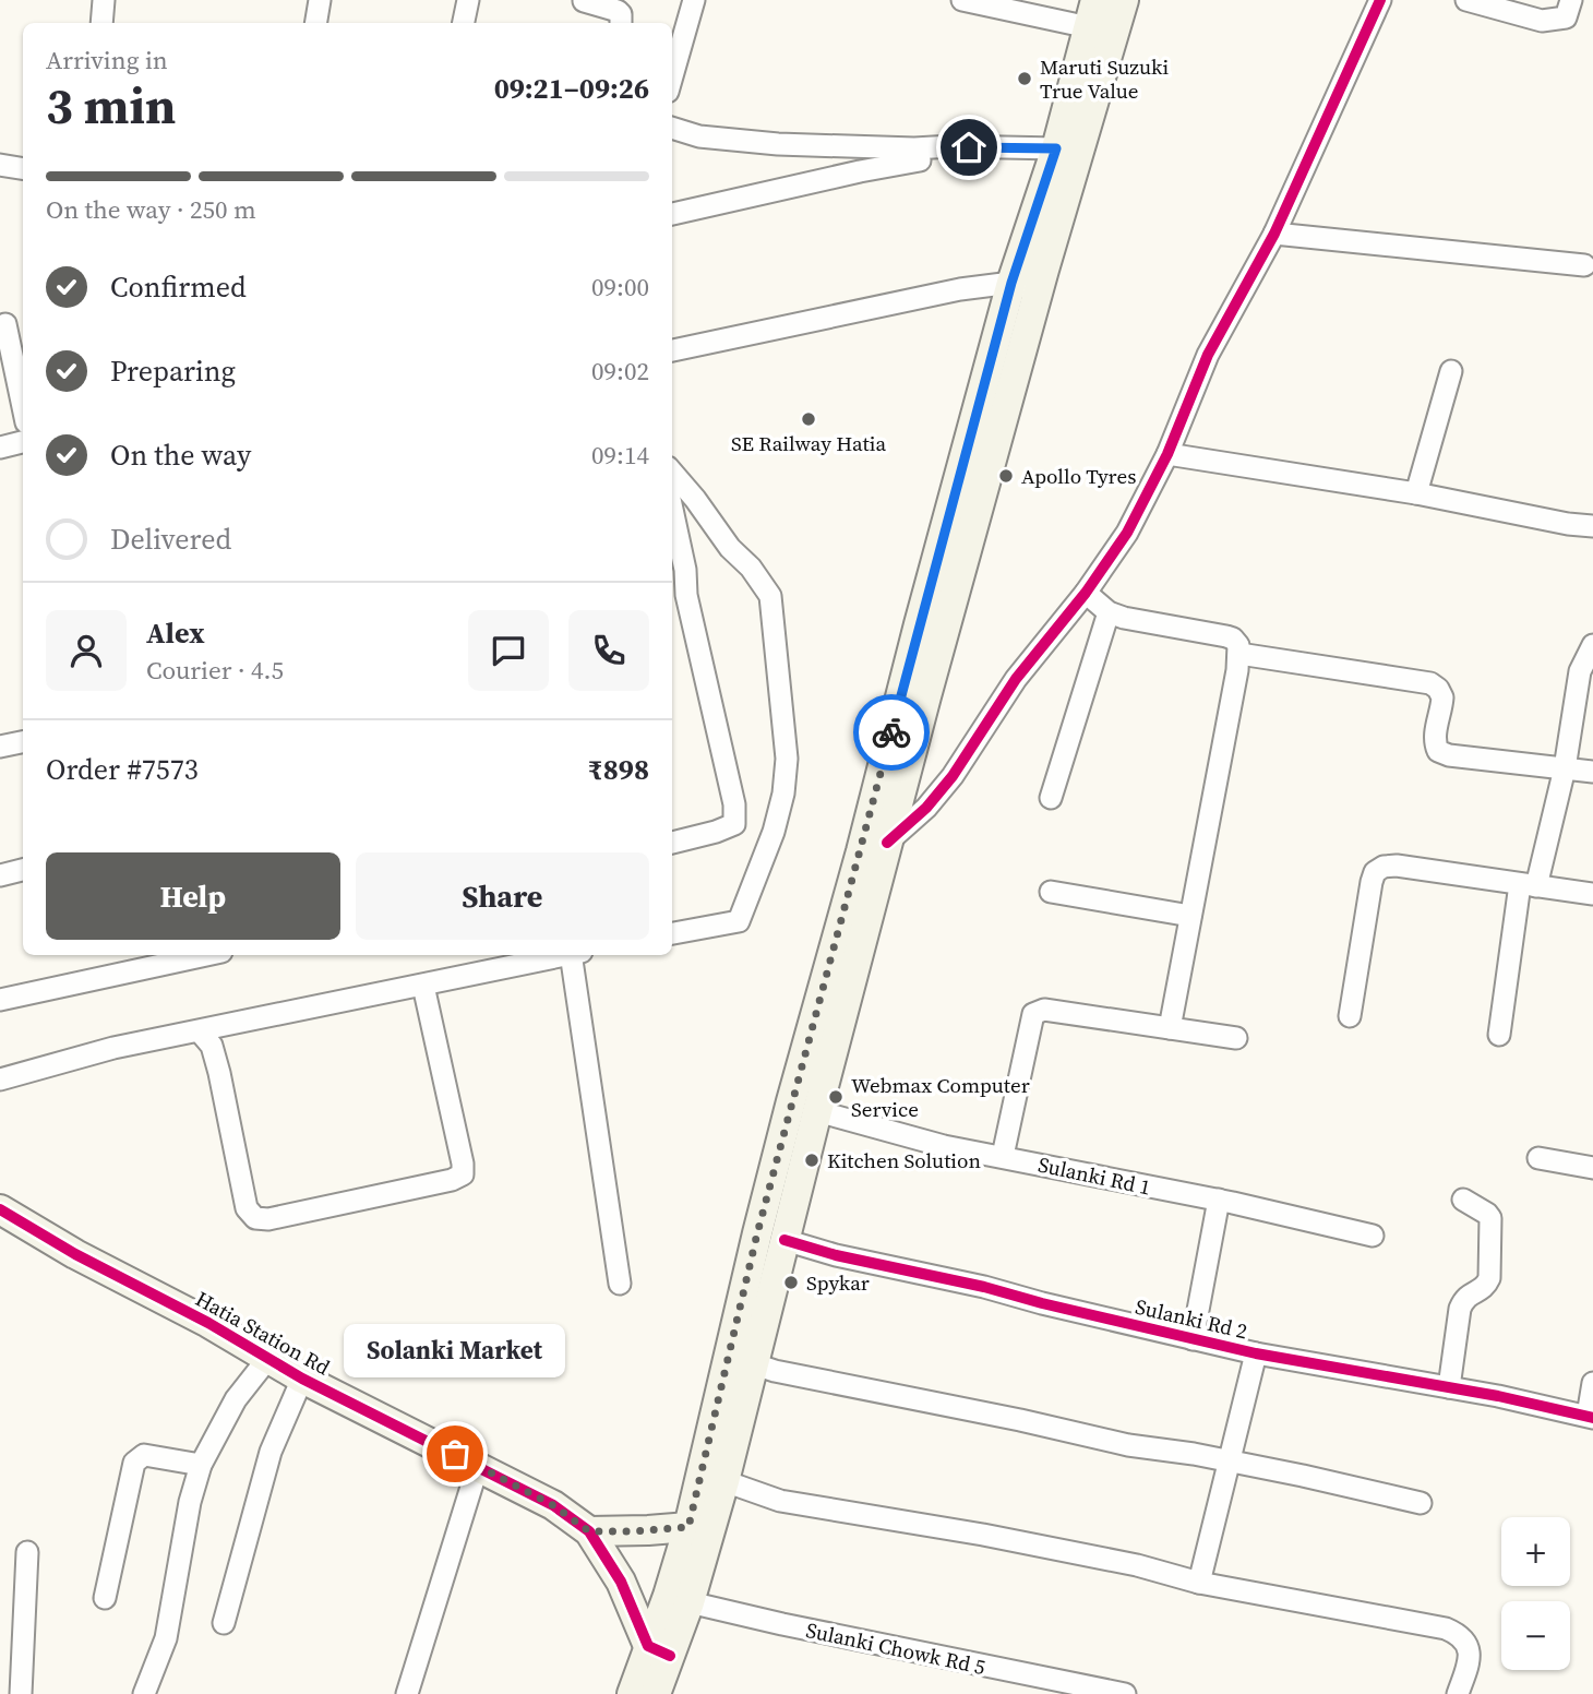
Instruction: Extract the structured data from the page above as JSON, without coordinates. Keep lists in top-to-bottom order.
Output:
{
  "streets": {
    "main road": ["Hatia Station Rd"],
    "street": ["Sulanki Rd 1", "Sulanki Rd 2", "Sulanki Chowk Rd 5"]
  },
  "places": [
    "Maruti Suzuki True Value",
    "SE Railway Hatia",
    "Apollo Tyres",
    "Webmax Computer Service",
    "Kitchen Solution",
    "Spykar",
    "Solanki Market"
  ],
  "page": {
    "heading": ["3 min", "Arriving in", "09:21–09:26"],
    "panel": [
      "Alex",
      "Courier · 4.5",
      "Order #7573",
      "₹898"
    ],
    "bar": "On the way · 250 m",
    "list": [
      ["Confirmed", "09:00"],
      ["Preparing", "09:02"],
      ["On the way", "09:14"],
      "Delivered"
    ],
    "buttons": ["Help", "Share"],
    "bubble": "Solanki Market",
    "map_buttons": ["+", "−"]
  }
}
